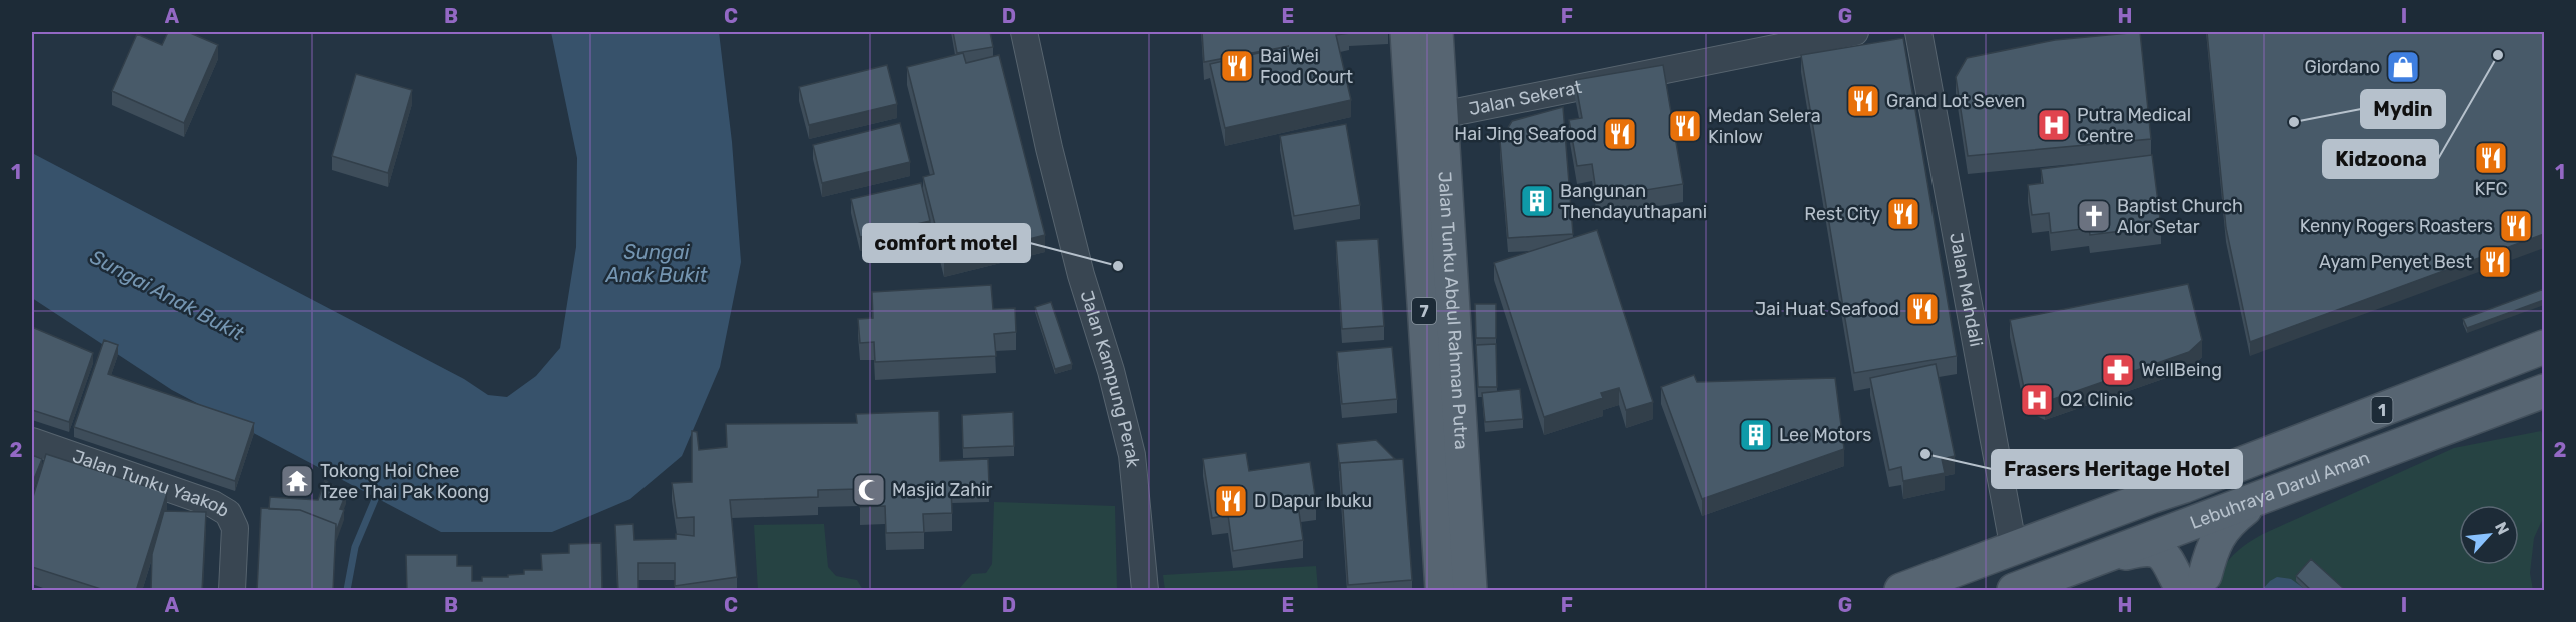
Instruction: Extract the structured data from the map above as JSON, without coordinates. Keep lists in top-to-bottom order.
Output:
{
  "streets": {
    "main road": [
      "7",
      "Jalan Tunku Abdul Rahman Putra",
      "1",
      "Lebuhraya Darul Aman"
    ],
    "street": [
      "Jalan Sekerat",
      "Jalan Mahdali",
      "Jalan Kampung Perak",
      "Jalan Tunku Yaakob"
    ]
  },
  "crossings": [
    ["Jalan Sekerat", "Jalan Tunku Abdul Rahman Putra"],
    ["Jalan Mahdali", "1"]
  ],
  "water": ["Sungai Anak Bukit"],
  "places": {
    "other": [
      "Kidzoona",
      "Mydin",
      "comfort motel",
      "Frasers Heritage Hotel"
    ],
    "restaurant": [
      "Bai Wei Food Court",
      "Grand Lot Seven",
      "Medan Selera Kinlow",
      "Hai Jing Seafood",
      "KFC",
      "Rest City",
      "Kenny Rogers Roasters",
      "Ayam Penyet Best",
      "Jai Huat Seafood",
      "D Dapur Ibuku"
    ],
    "shop": ["Giordano"],
    "hospital": ["Putra Medical Centre", "O2 Clinic"],
    "building": ["Bangunan Thendayuthapani", "Lee Motors"],
    "church": ["Baptist Church Alor Setar"],
    "pharmacy": ["WellBeing"],
    "temple": ["Tokong Hoi Chee Tzee Thai Pak Koong"],
    "mosque": ["Masjid Zahir"]
  },
  "north": "top right",
  "grid": {
    "columns": [
      "A",
      "B",
      "C",
      "D",
      "E",
      "F",
      "G",
      "H",
      "I"
    ],
    "rows": ["1", "2"]
  }
}
